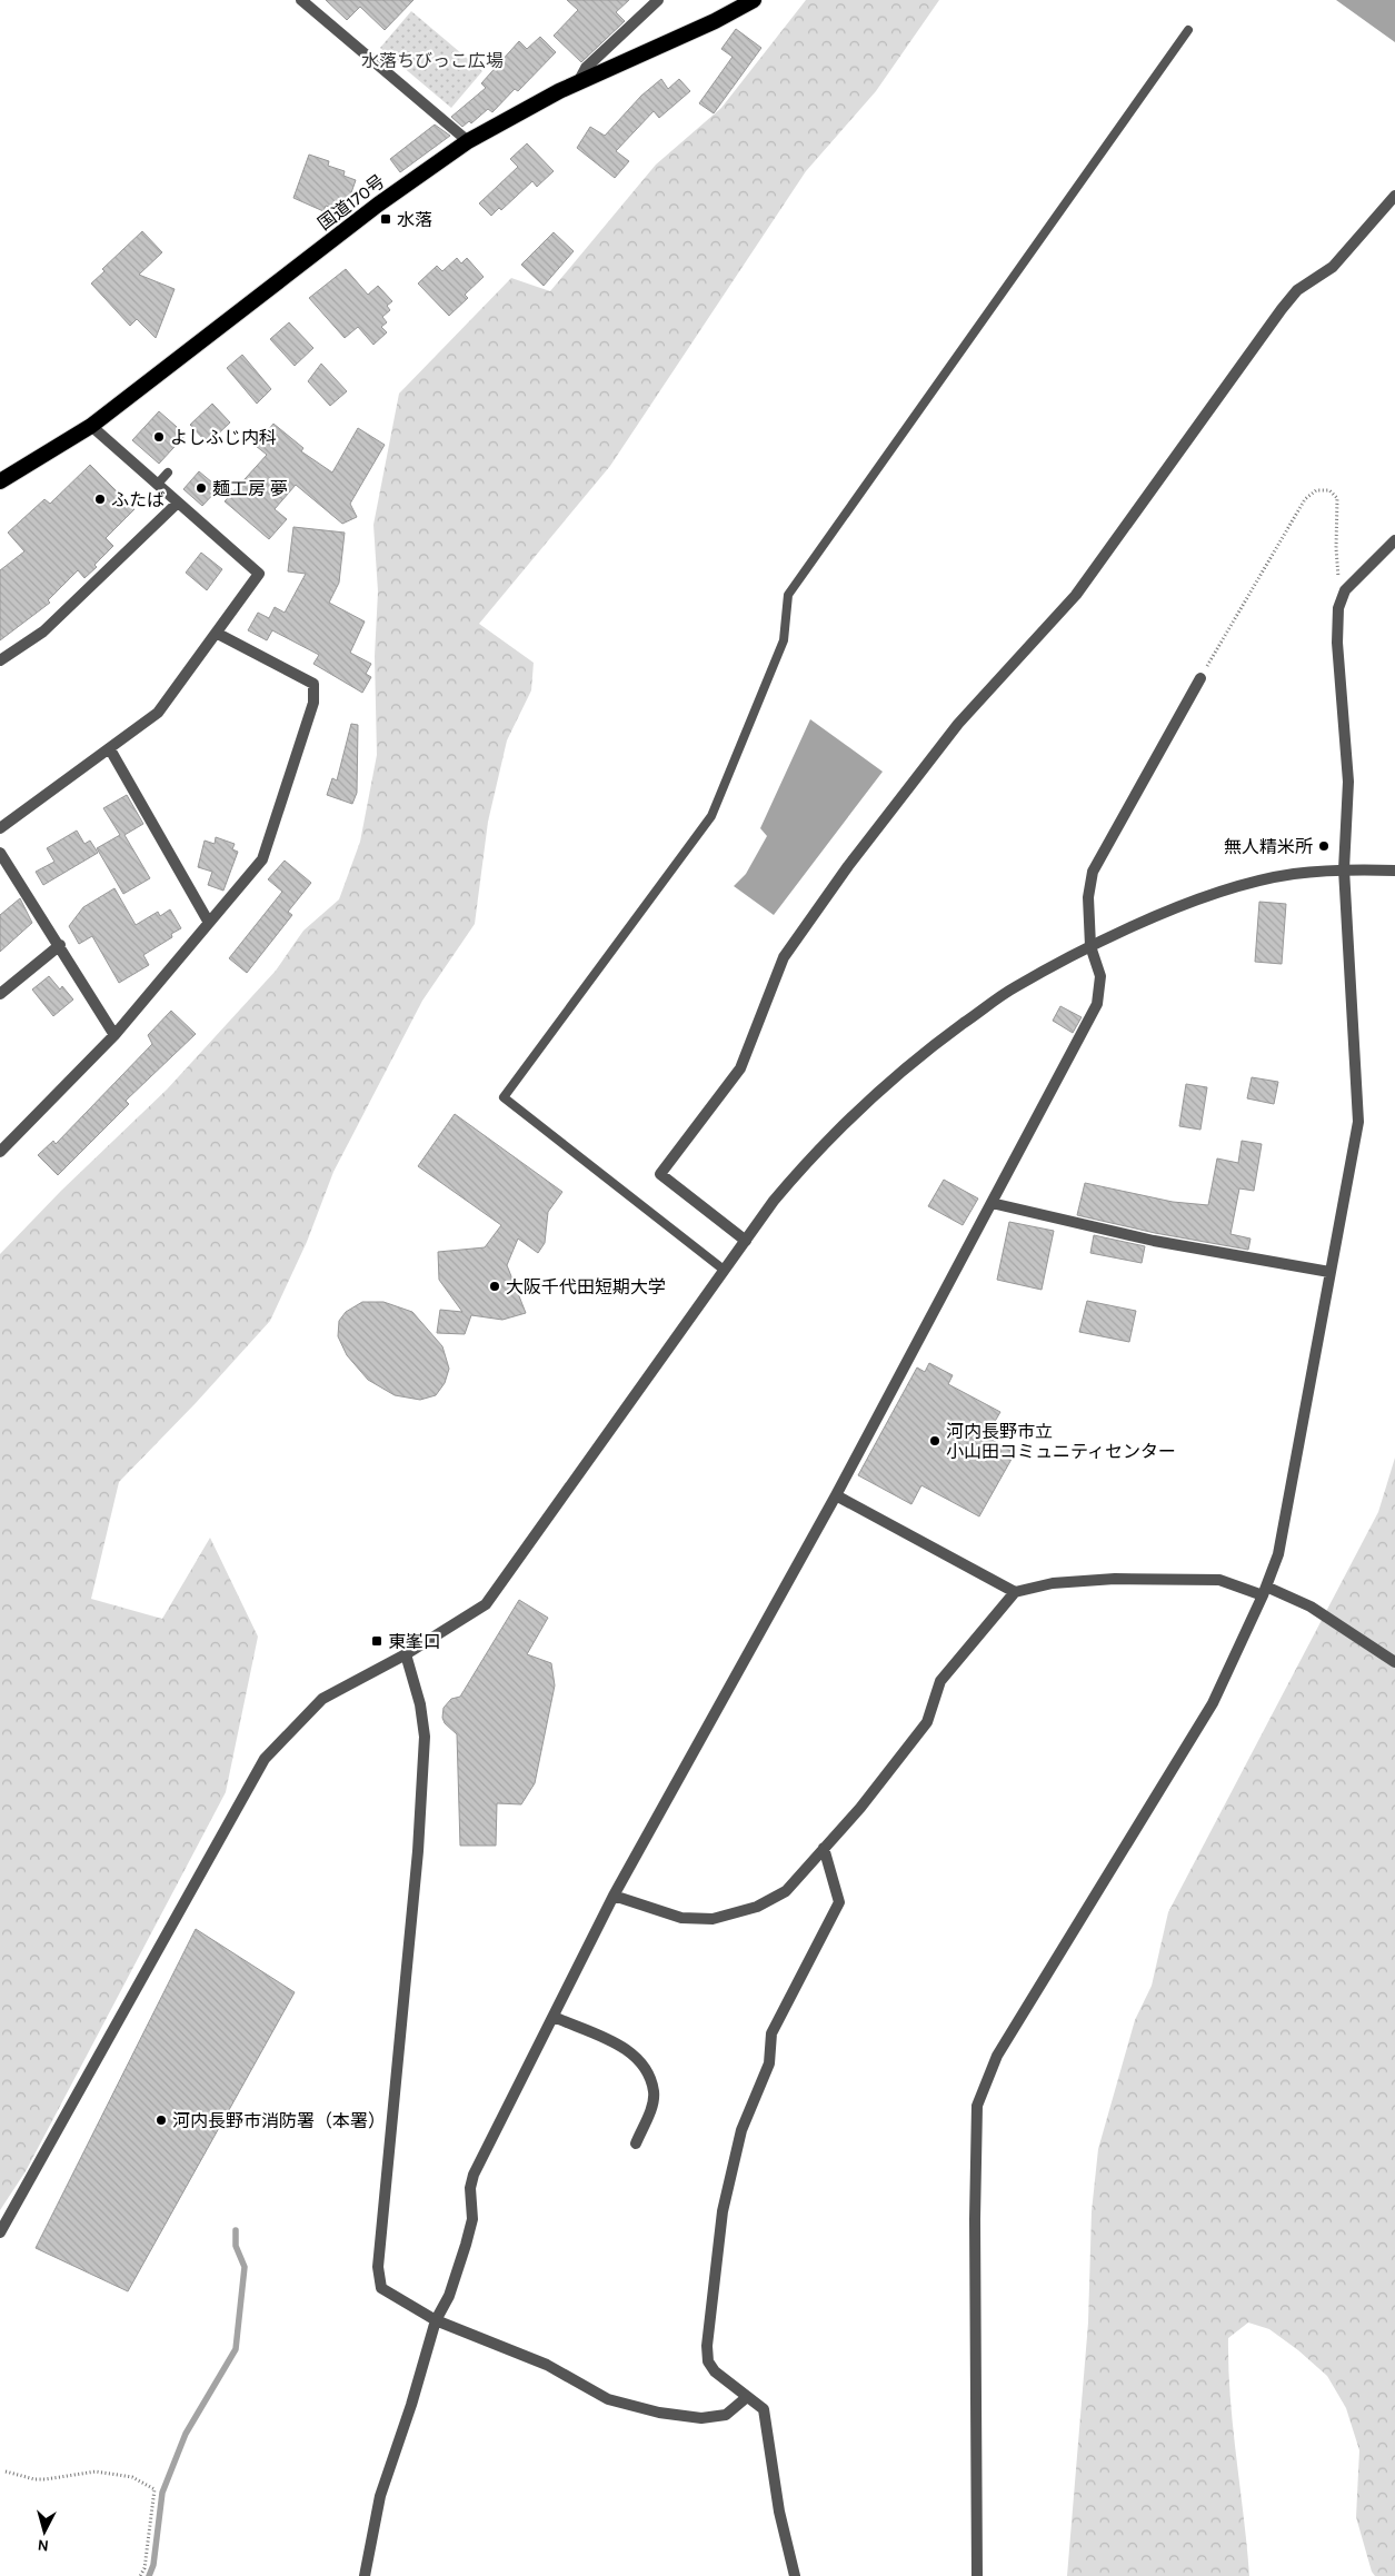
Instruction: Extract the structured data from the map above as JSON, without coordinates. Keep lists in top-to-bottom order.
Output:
{
  "streets": {
    "highway": ["国道170号"]
  },
  "parks": ["水落ちびっこ広場"],
  "places": {
    "transit": ["水落", "東峯口"],
    "other": [
      "よしふじ内科",
      "麺工房 夢",
      "ふたば",
      "無人精米所",
      "大阪千代田短期大学",
      "河内長野市立 小山田コミュニティセンター",
      "河内長野市消防署（本署）"
    ]
  },
  "north": "bottom"
}
